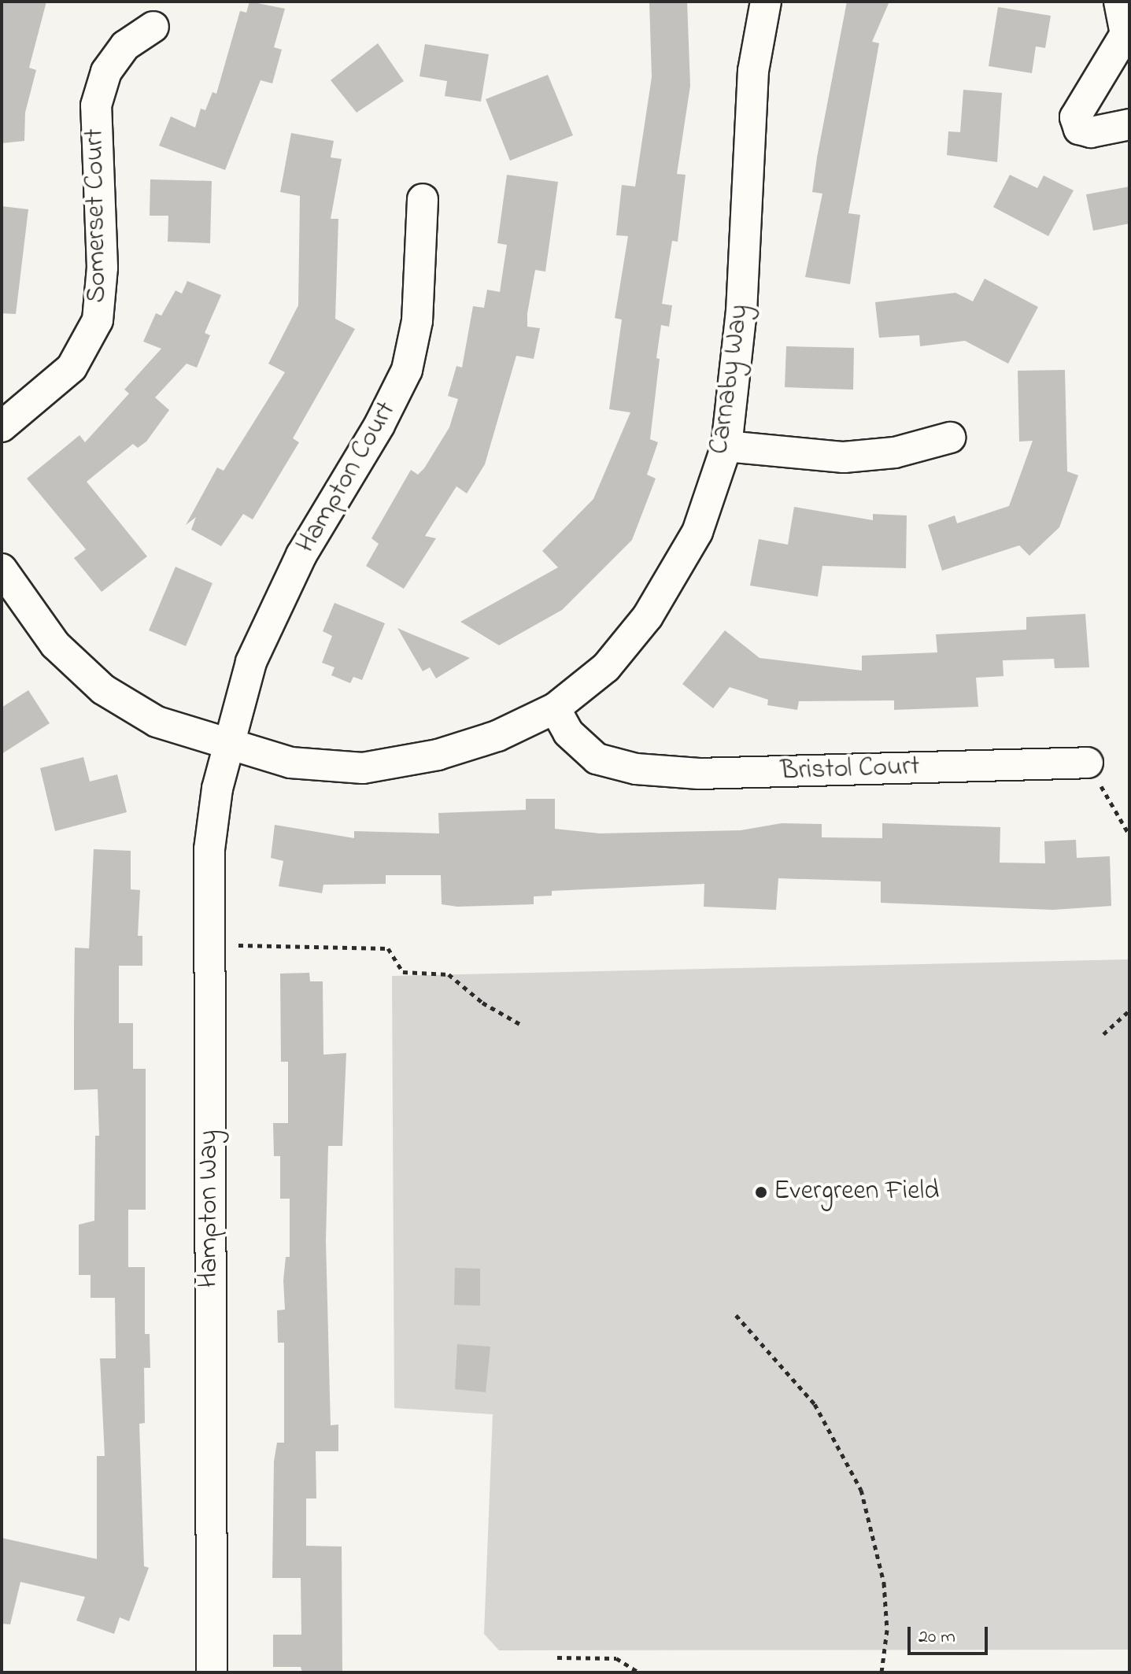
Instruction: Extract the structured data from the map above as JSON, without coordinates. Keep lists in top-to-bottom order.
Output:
{
  "streets": {
    "street": [
      "Somerset Court",
      "Carnaby Way",
      "Hampton Court",
      "Bristol Court",
      "Hampton Way"
    ]
  },
  "crossings": [
    ["Carnaby Way", "Hampton Court"],
    ["Carnaby Way", "Bristol Court"],
    ["Carnaby Way", "Hampton Way"],
    ["Hampton Court", "Hampton Way"]
  ],
  "places": ["Evergreen Field"],
  "scale_bar": "20 m"
}
